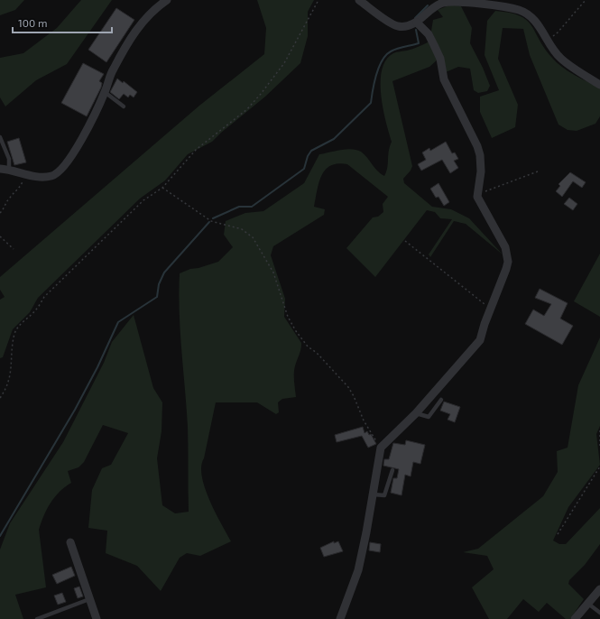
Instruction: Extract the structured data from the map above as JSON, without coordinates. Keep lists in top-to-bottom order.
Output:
{
  "scale_bar": "100 m"
}
